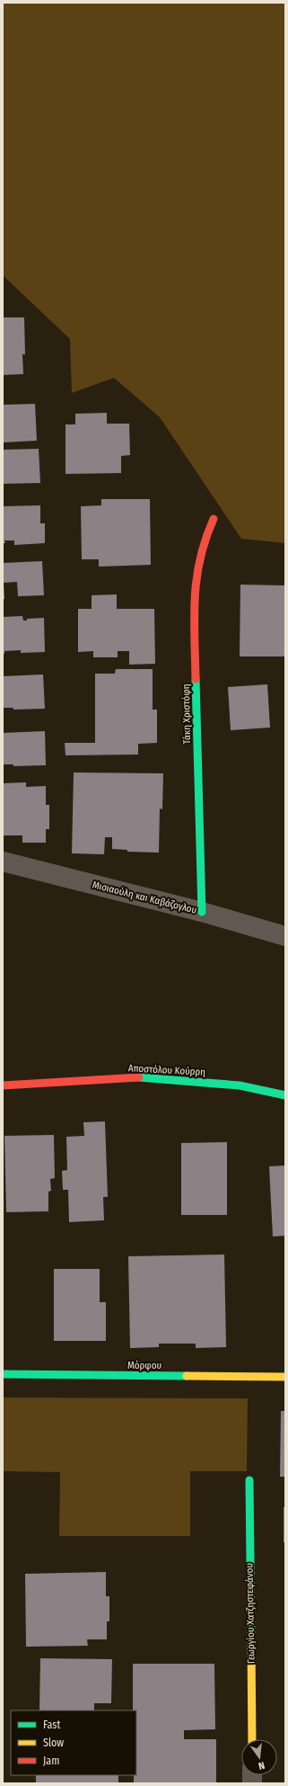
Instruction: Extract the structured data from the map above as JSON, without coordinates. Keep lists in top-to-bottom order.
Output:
{
  "streets": {
    "street": [
      "Τάκη Χριστόφη",
      "Μισιαούλη και Καβάζογλου",
      "Αποστόλου Κούρρη",
      "Μόρφου",
      "Γεωργίου Χατζηστεφάνου"
    ]
  },
  "crossings": [
    ["Τάκη Χριστόφη", "Μισιαούλη και Καβάζογλου"]
  ],
  "legend": ["Fast", "Slow", "Jam"],
  "north": "bottom"
}
